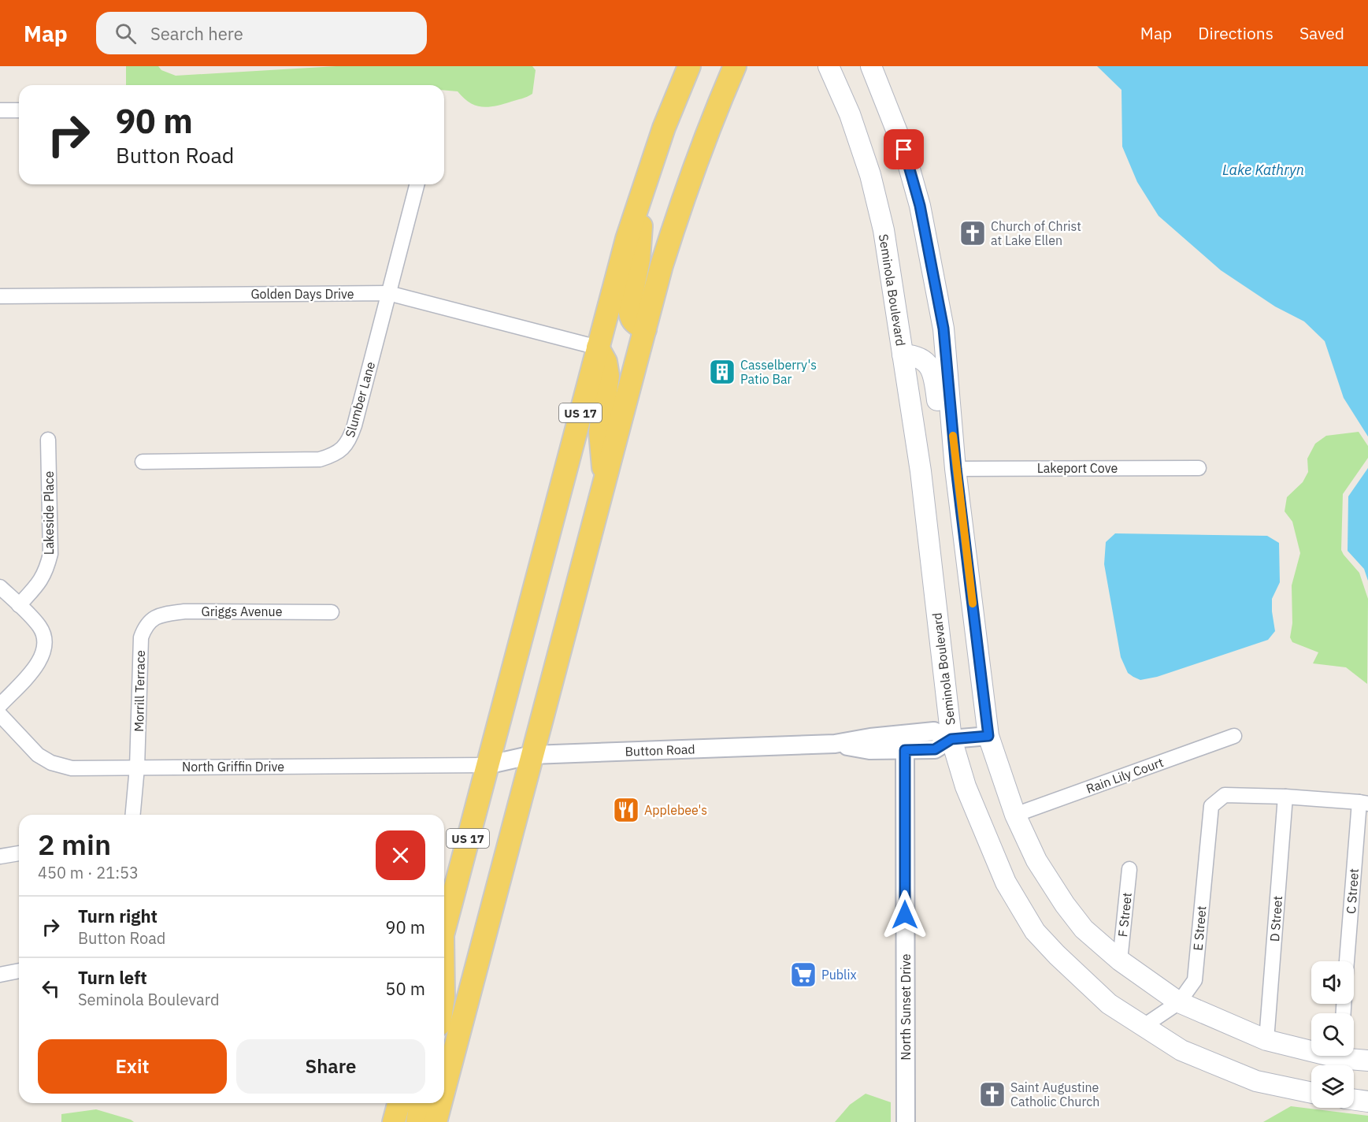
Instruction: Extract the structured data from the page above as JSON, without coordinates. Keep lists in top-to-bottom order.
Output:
{
  "streets": {
    "main road": ["Seminola Boulevard", "US 17"],
    "street": [
      "Golden Days Drive",
      "Slumber Lane",
      "Lakeport Cove",
      "Lakeside Place",
      "Griggs Avenue",
      "Morrill Terrace",
      "Button Road",
      "North Griffin Drive",
      "Rain Lily Court",
      "C Street",
      "F Street",
      "D Street",
      "E Street",
      "North Sunset Drive"
    ]
  },
  "crossings": [
    ["Seminola Boulevard", "Button Road"],
    ["Seminola Boulevard", "E Street"],
    ["Golden Days Drive", "Slumber Lane"],
    ["Golden Days Drive", "US 17"],
    ["US 17", "Button Road"],
    ["US 17", "North Griffin Drive"],
    ["Griggs Avenue", "Morrill Terrace"],
    ["Morrill Terrace", "North Griffin Drive"],
    ["Button Road", "North Griffin Drive"],
    ["Button Road", "North Sunset Drive"],
    ["D Street", "E Street"]
  ],
  "water": ["Lake Kathryn"],
  "places": {
    "church": ["Church of Christ at Lake Ellen", "Saint Augustine Catholic Church"],
    "building": ["Casselberry's Patio Bar"],
    "restaurant": ["Applebee's"],
    "supermarket": ["Publix"]
  },
  "page": {
    "header": "Map",
    "search": "Search here",
    "nav": ["Map", "Directions", "Saved"],
    "turn": ["90 m", "Button Road"],
    "heading": ["2 min", "450 m · 21:53"],
    "list": [
      {
        "name": "Turn right",
        "note": "Button Road",
        "value": "90 m"
      },
      {
        "name": "Turn left",
        "note": "Seminola Boulevard",
        "value": "50 m"
      }
    ],
    "buttons": ["Exit", "Share"]
  }
}
